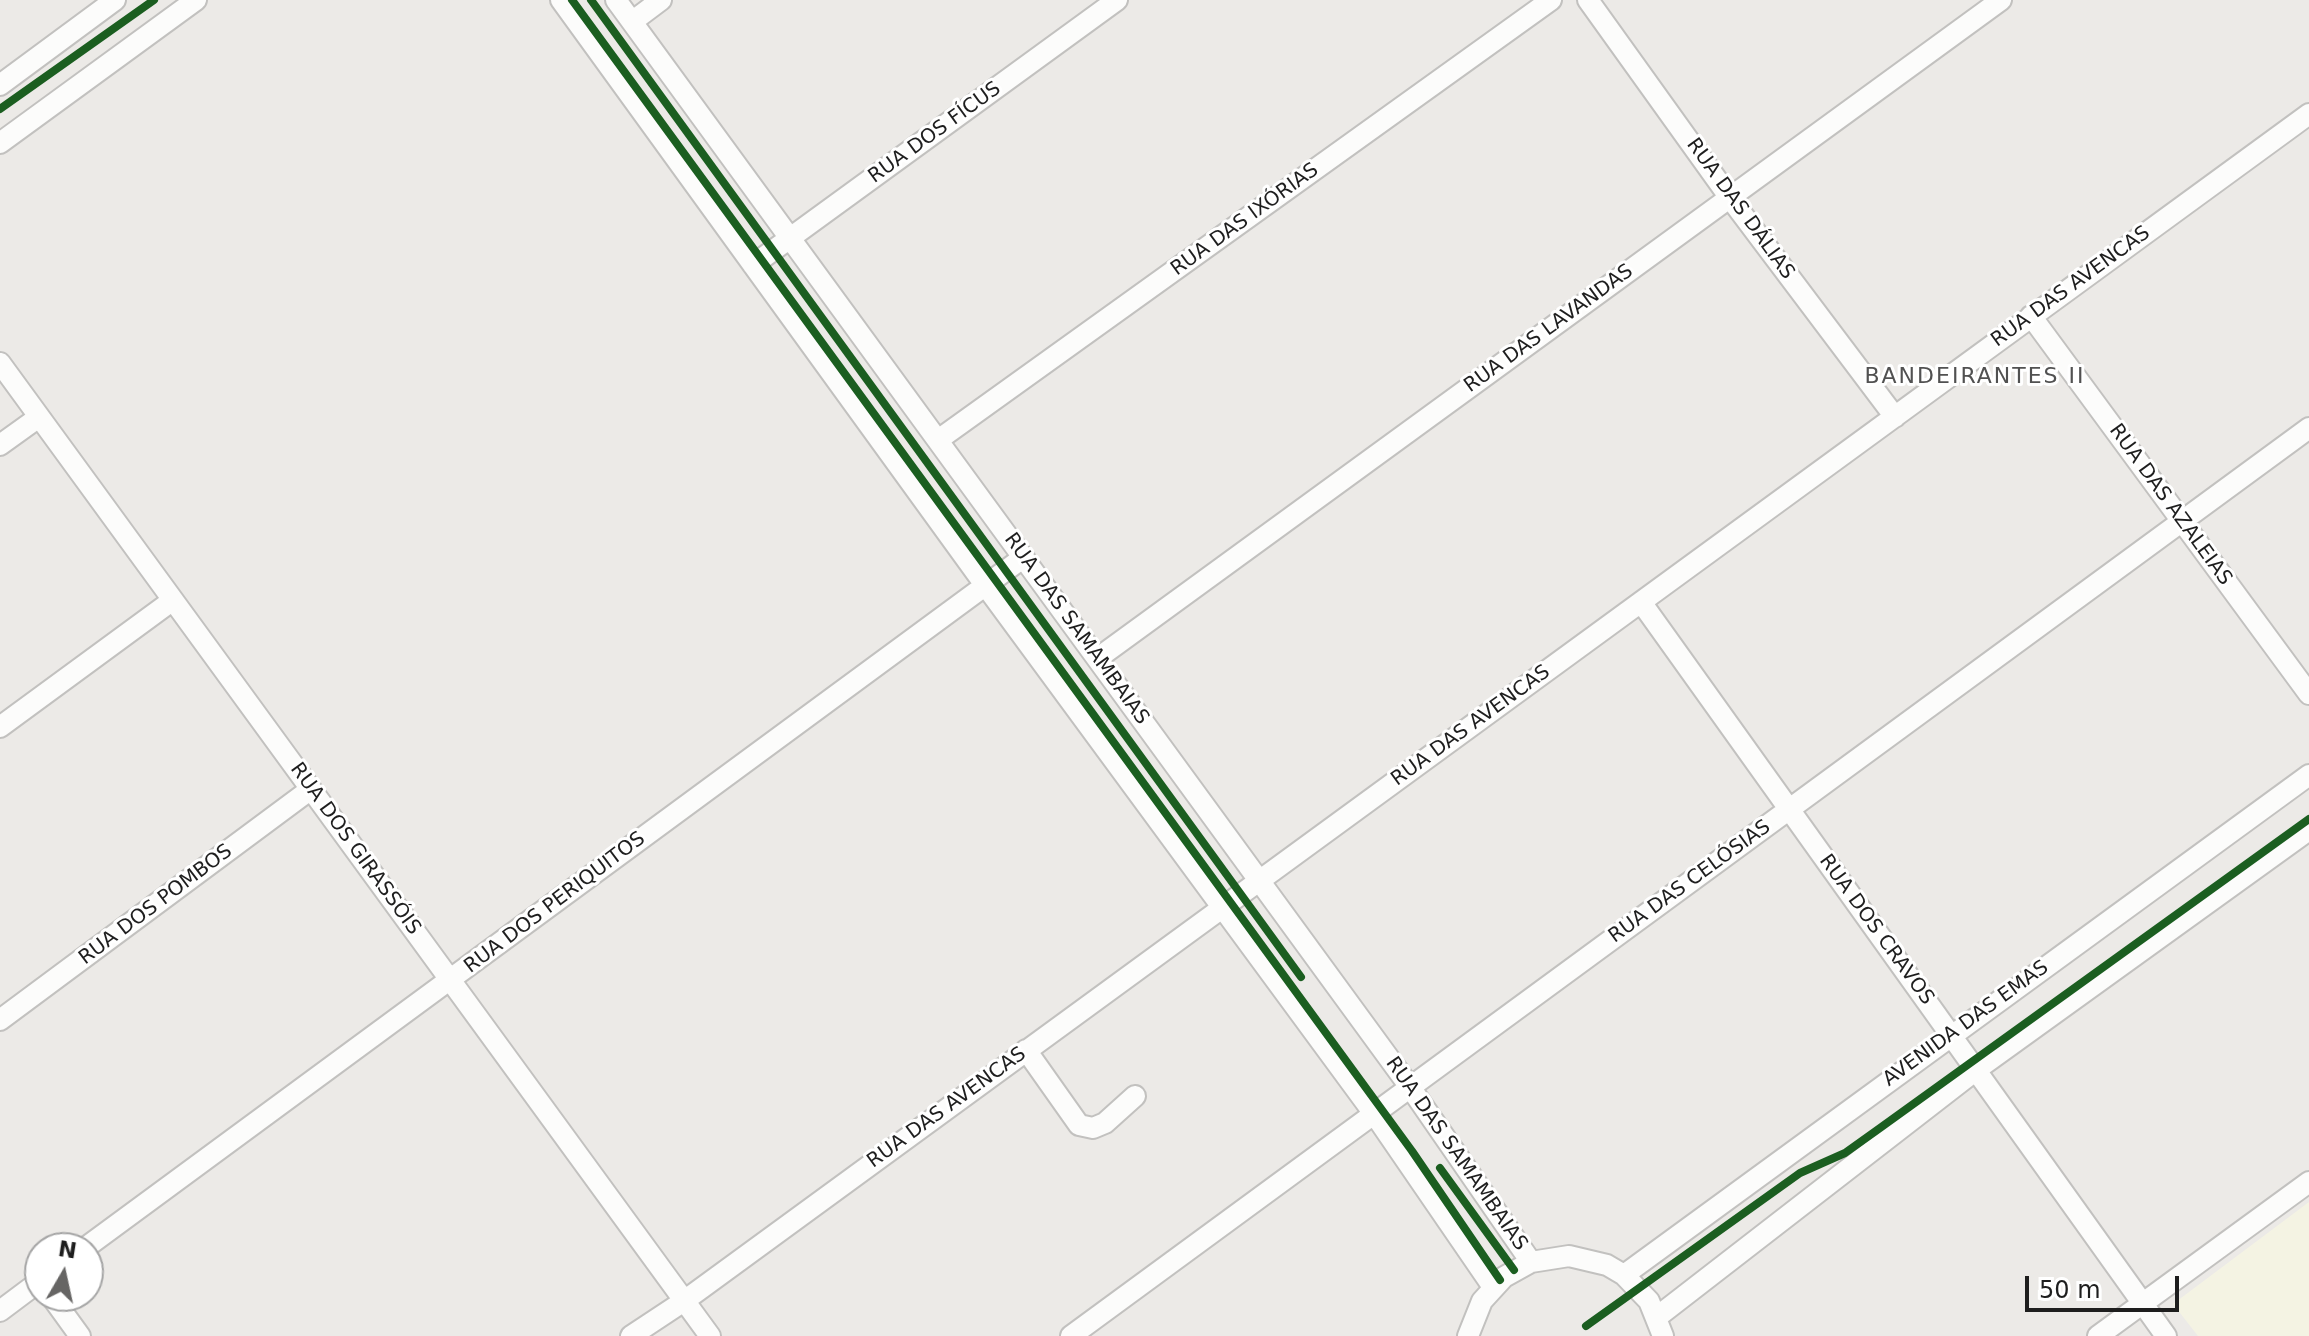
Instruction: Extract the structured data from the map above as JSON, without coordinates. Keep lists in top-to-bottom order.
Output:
{
  "streets": {
    "street": [
      "RUA DOS FÍCUS",
      "RUA DAS DÁLIAS",
      "RUA DAS IXÓRIAS",
      "RUA DAS AVENCAS",
      "RUA DAS LAVANDAS",
      "RUA DAS AZALEIAS",
      "RUA DAS SAMAMBAIAS",
      "RUA DOS GIRASSÓIS",
      "RUA DAS CELÓSIAS",
      "RUA DOS PERIQUITOS",
      "RUA DOS POMBOS",
      "RUA DOS CRAVOS",
      "AVENIDA DAS EMAS"
    ]
  },
  "crossings": [
    ["RUA DOS FÍCUS", "RUA DAS SAMAMBAIAS"],
    ["RUA DAS DÁLIAS", "RUA DAS AVENCAS"],
    ["RUA DAS DÁLIAS", "RUA DAS LAVANDAS"],
    ["RUA DAS IXÓRIAS", "RUA DAS SAMAMBAIAS"],
    ["RUA DAS AVENCAS", "RUA DAS AZALEIAS"],
    ["RUA DAS AVENCAS", "RUA DAS SAMAMBAIAS"],
    ["RUA DAS AVENCAS", "RUA DOS GIRASSÓIS"],
    ["RUA DAS AVENCAS", "RUA DOS CRAVOS"],
    ["RUA DAS LAVANDAS", "RUA DAS SAMAMBAIAS"],
    ["RUA DAS AZALEIAS", "RUA DAS CELÓSIAS"],
    ["RUA DAS SAMAMBAIAS", "RUA DAS CELÓSIAS"],
    ["RUA DAS SAMAMBAIAS", "RUA DOS PERIQUITOS"],
    ["RUA DOS GIRASSÓIS", "RUA DOS PERIQUITOS"],
    ["RUA DOS GIRASSÓIS", "RUA DOS POMBOS"],
    ["RUA DAS CELÓSIAS", "RUA DOS CRAVOS"],
    ["RUA DOS CRAVOS", "AVENIDA DAS EMAS"]
  ],
  "districts": ["BANDEIRANTES II"],
  "scale_bar": "50 m",
  "north": "top"
}
